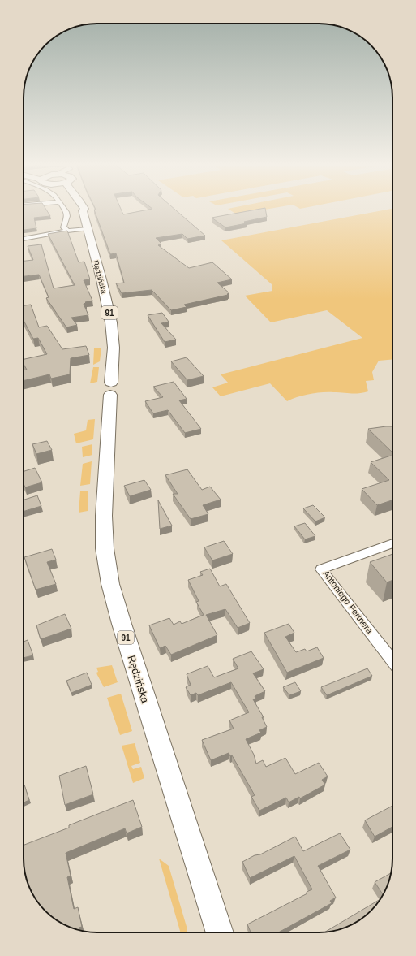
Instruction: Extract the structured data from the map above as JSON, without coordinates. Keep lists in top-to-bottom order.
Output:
{
  "streets": {
    "main road": ["Rędzińska", "91"],
    "street": ["Antoniego Fertnera"]
  }
}
